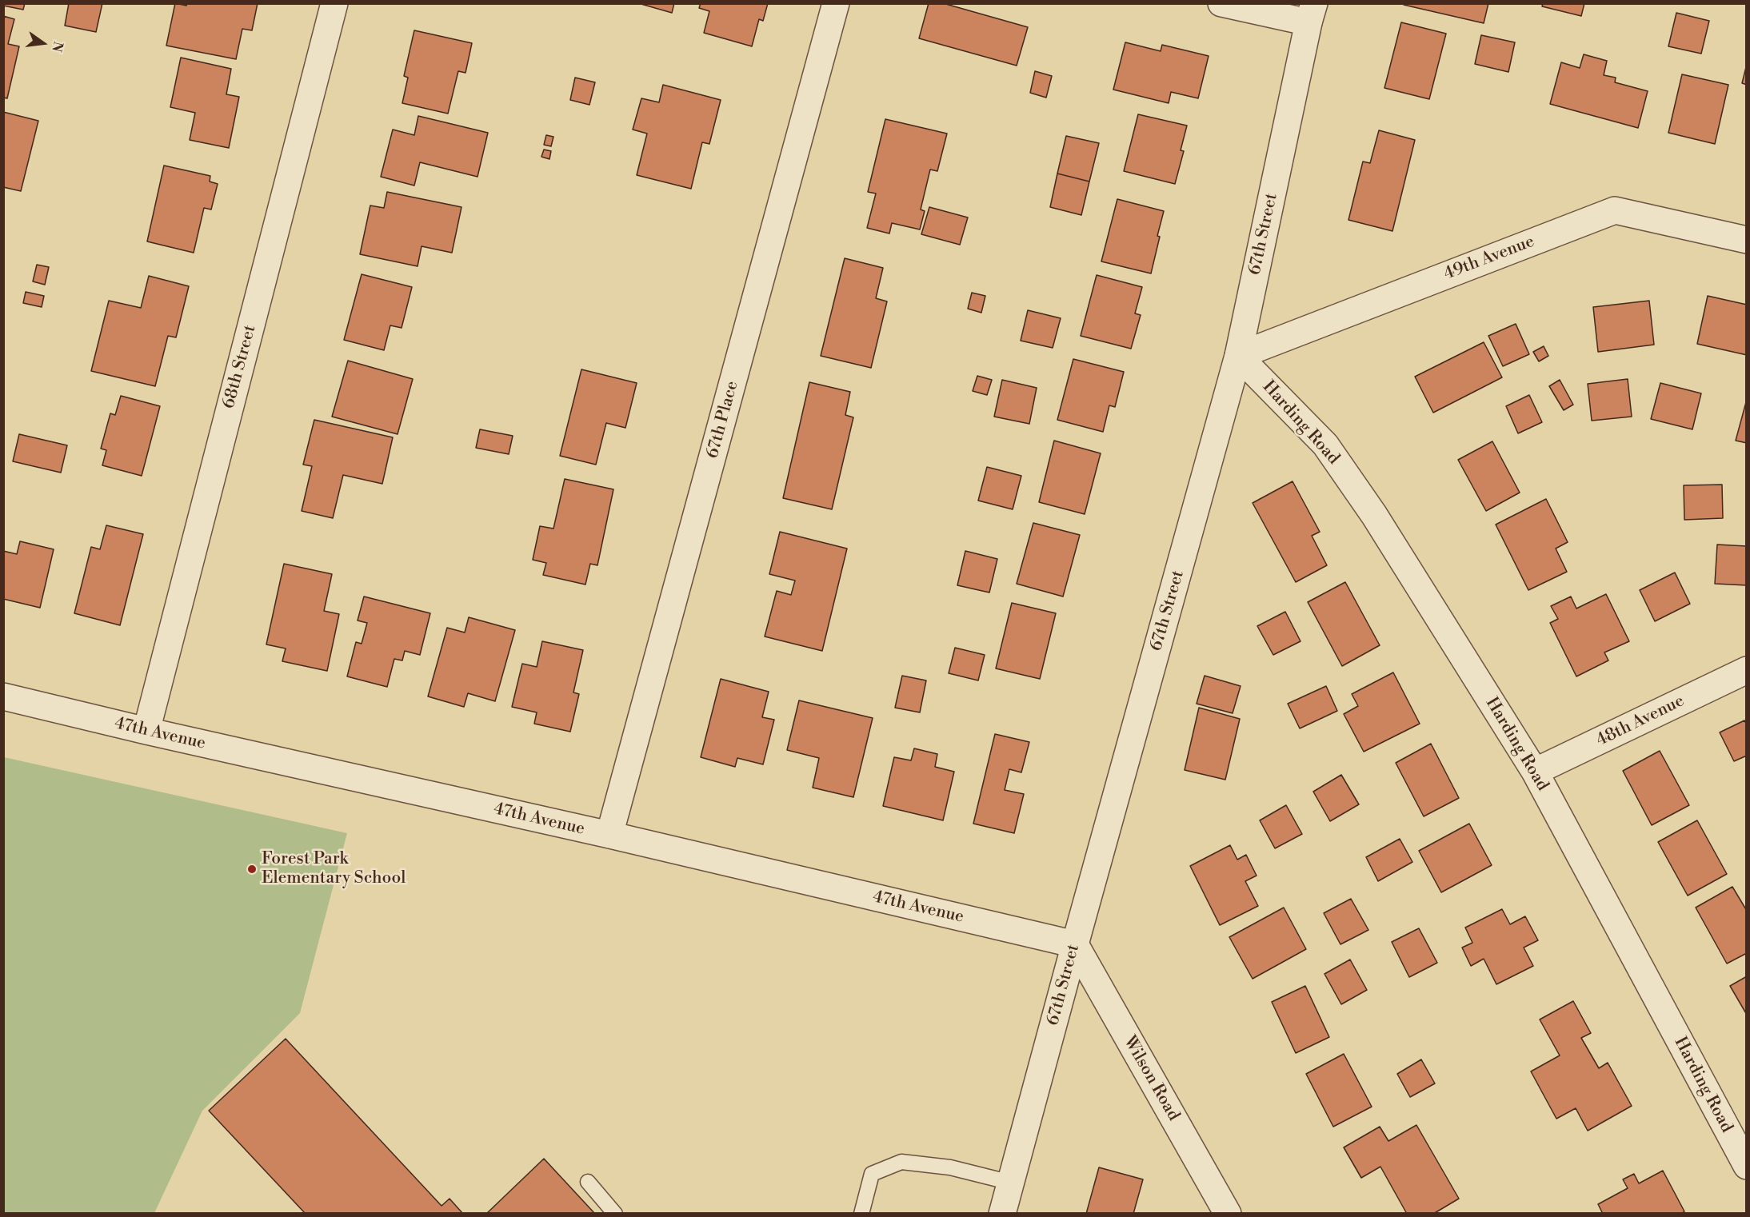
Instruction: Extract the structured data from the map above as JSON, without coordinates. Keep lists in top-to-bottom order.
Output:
{
  "streets": {
    "street": [
      "67th Street",
      "49th Avenue",
      "68th Street",
      "67th Place",
      "Harding Road",
      "48th Avenue",
      "47th Avenue",
      "Wilson Road"
    ]
  },
  "crossings": [
    ["67th Street", "49th Avenue"],
    ["67th Street", "Harding Road"],
    ["67th Street", "47th Avenue"],
    ["67th Street", "Wilson Road"],
    ["49th Avenue", "Harding Road"],
    ["68th Street", "47th Avenue"],
    ["67th Place", "47th Avenue"],
    ["Harding Road", "48th Avenue"],
    ["47th Avenue", "Wilson Road"]
  ],
  "places": ["Forest Park Elementary School"],
  "north": "right"
}
